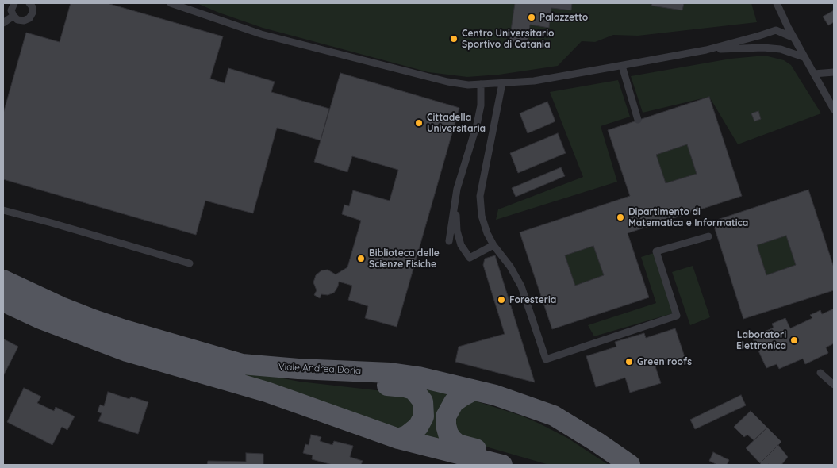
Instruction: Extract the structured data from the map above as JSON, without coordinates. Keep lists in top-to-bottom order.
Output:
{
  "streets": {
    "main road": ["Viale Andrea Doria"]
  },
  "places": [
    "Palazzetto",
    "Centro Universitario Sportivo di Catania",
    "Cittadella Universitaria",
    "Dipartimento di Matematica e Informatica",
    "Biblioteca delle Scienze Fisiche",
    "Foresteria",
    "Laboratori Elettronica",
    "Green roofs"
  ]
}
